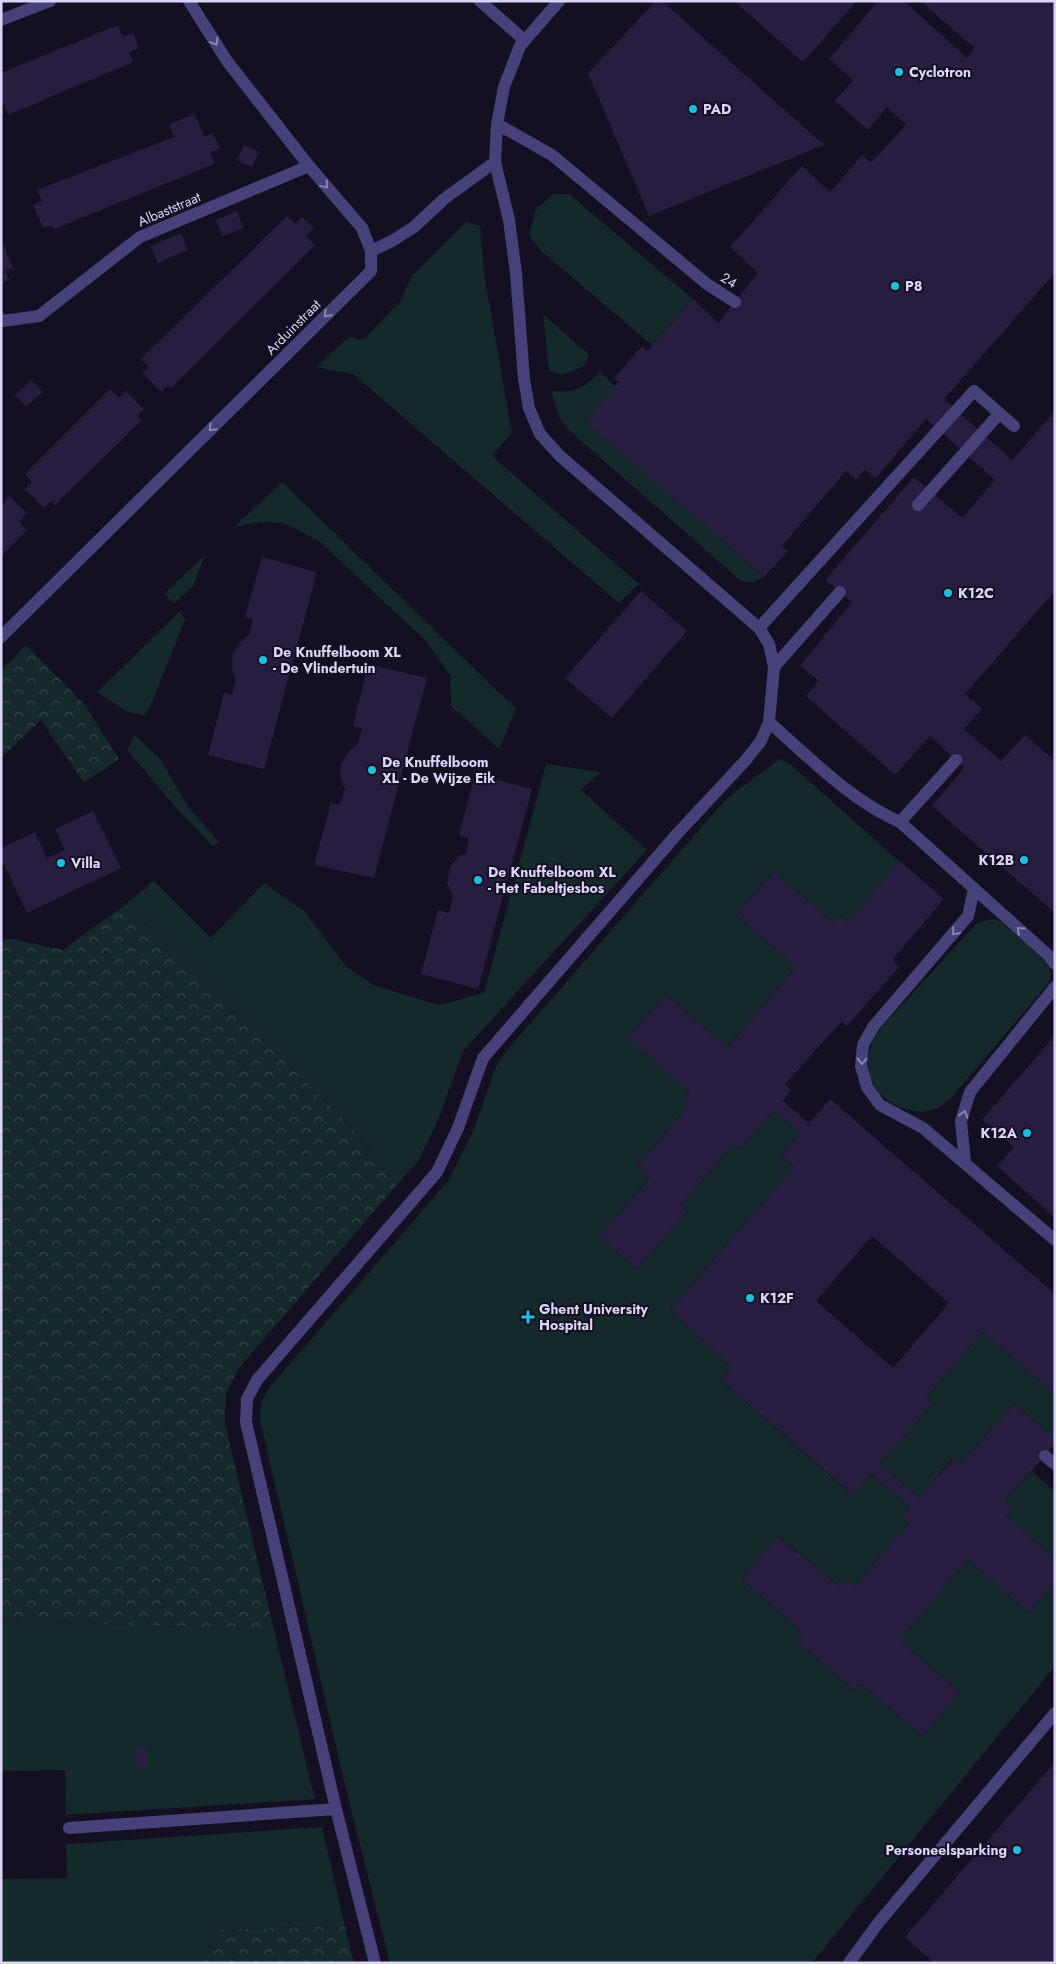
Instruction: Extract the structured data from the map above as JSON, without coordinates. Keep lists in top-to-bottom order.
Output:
{
  "streets": {
    "street": ["Albaststraat", "24", "Arduinstraat"]
  },
  "one_way": ["Arduinstraat"],
  "places": {
    "other": [
      "Cyclotron",
      "PAD",
      "P8",
      "K12C",
      "De Knuffelboom XL - De Vlindertuin",
      "De Knuffelboom XL - De Wijze Eik",
      "K12B",
      "Villa",
      "De Knuffelboom XL - Het Fabeltjesbos",
      "K12A",
      "K12F",
      "Personeelsparking"
    ],
    "health": ["Ghent University Hospital"]
  }
}
